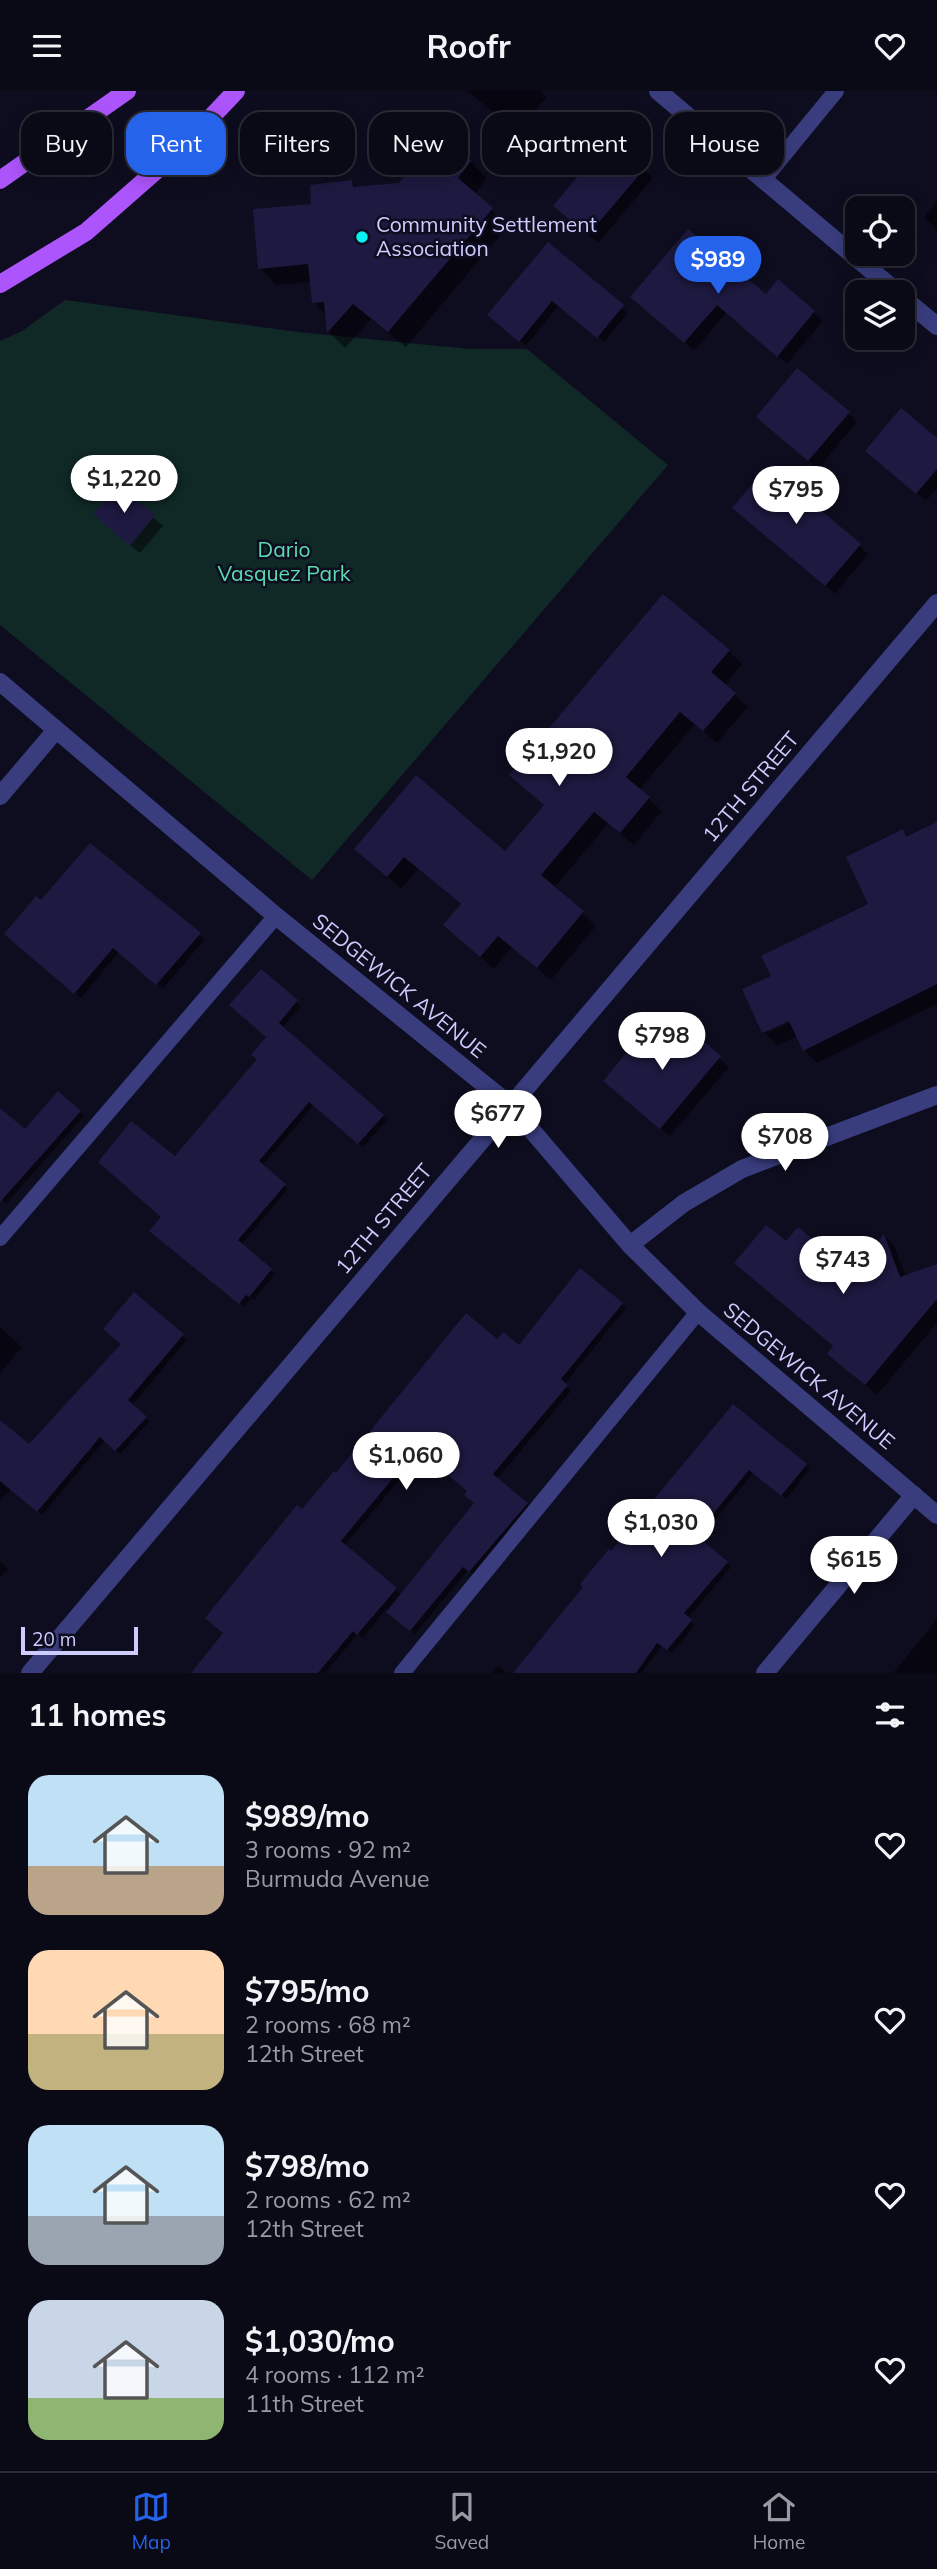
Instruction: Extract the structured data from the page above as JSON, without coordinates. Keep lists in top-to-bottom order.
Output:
{
  "streets": {
    "street": ["12TH STREET", "SEDGEWICK AVENUE"]
  },
  "crossings": [
    ["12TH STREET", "SEDGEWICK AVENUE"]
  ],
  "parks": ["Dario Vasquez Park"],
  "places": ["Community Settlement Association"],
  "scale_bar": "20 m",
  "page": {
    "header": "Roofr",
    "chip": [
      "Buy",
      "Rent",
      "Filters",
      "New",
      "Apartment",
      "House"
    ],
    "price": [
      "$989",
      "$1,220",
      "$795",
      "$1,920",
      "$798",
      "$677",
      "$708",
      "$743",
      "$1,060",
      "$1,030",
      "$615"
    ],
    "scale": "20 m",
    "heading": "11 homes",
    "list": [
      {
        "name": "$989/mo",
        "note": "3 rooms · 92 m² · Burmuda Avenue"
      },
      {
        "name": "$795/mo",
        "note": "2 rooms · 68 m² · 12th Street"
      },
      {
        "name": "$798/mo",
        "note": "2 rooms · 62 m² · 12th Street"
      },
      {
        "name": "$1,030/mo",
        "note": "4 rooms · 112 m² · 11th Street"
      }
    ],
    "tabs": ["Map", "Saved", "Home"]
  }
}
